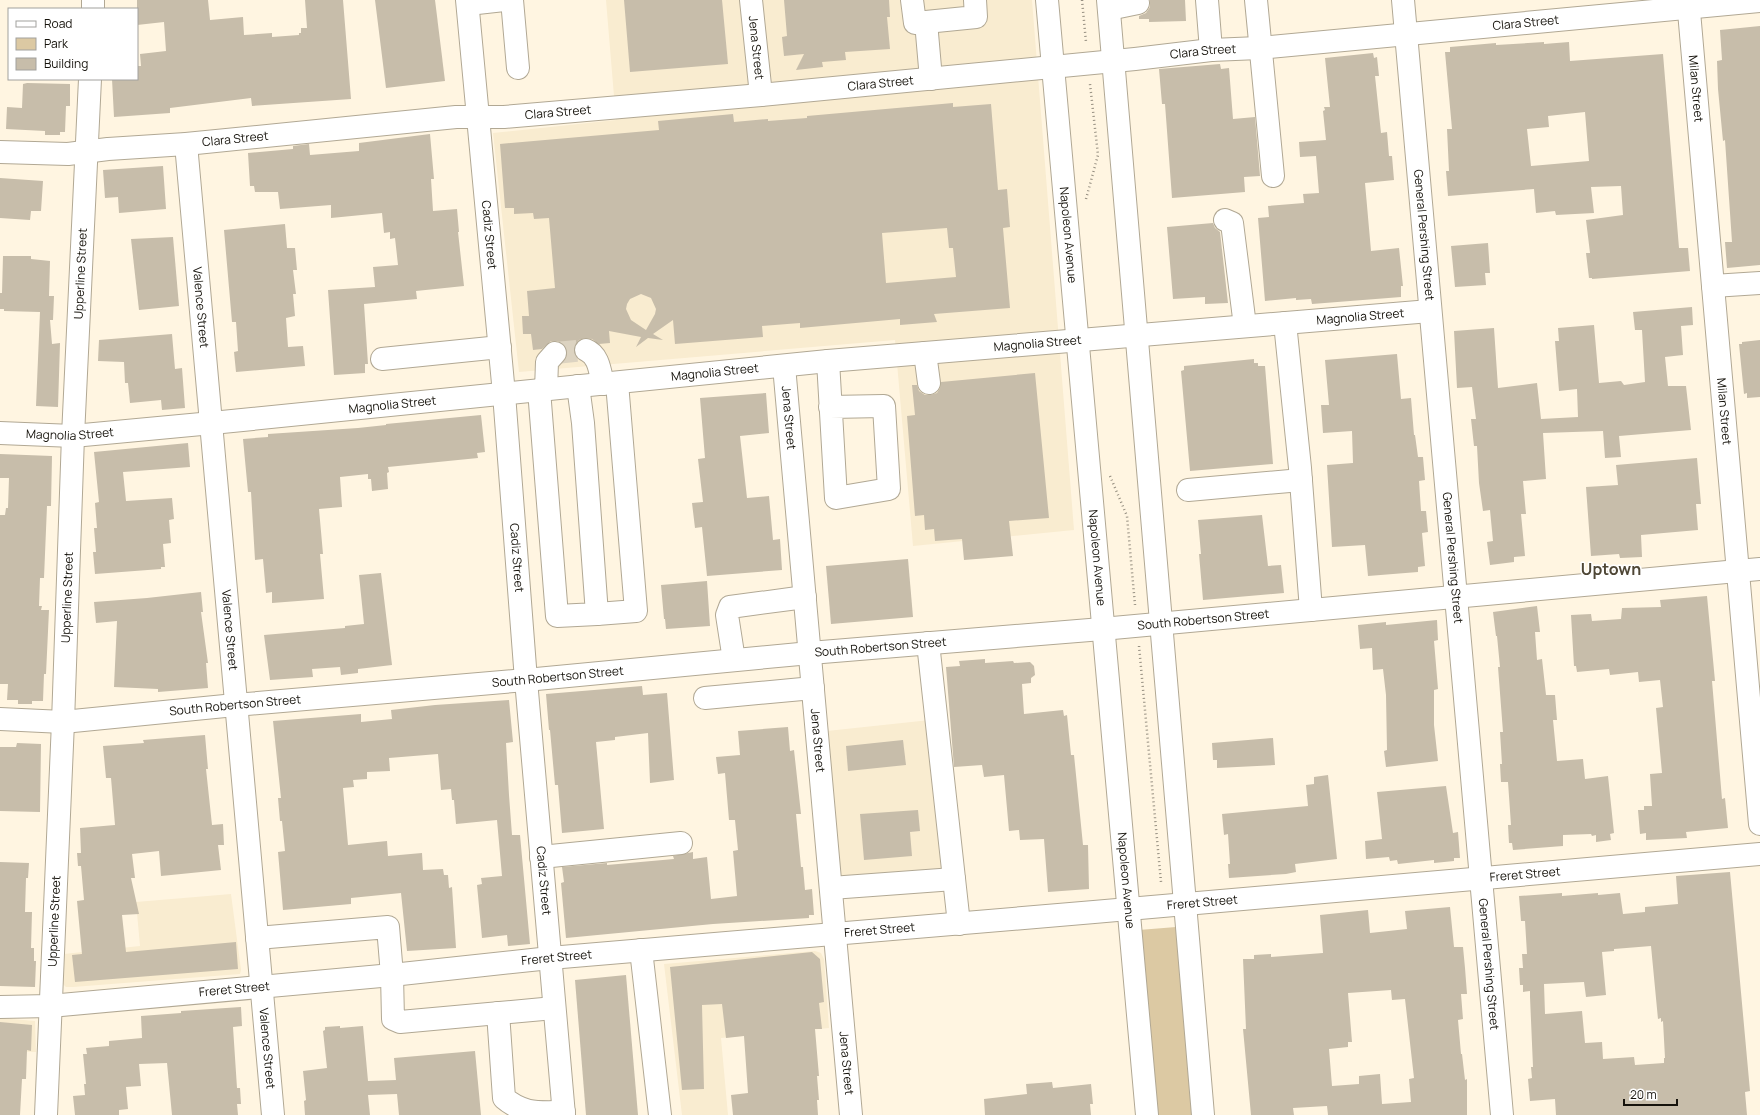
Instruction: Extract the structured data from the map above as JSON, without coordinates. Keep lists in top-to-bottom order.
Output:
{
  "streets": {
    "street": [
      "Clara Street",
      "Jena Street",
      "Milan Street",
      "Cadiz Street",
      "Napoleon Avenue",
      "General Pershing Street",
      "Upperline Street",
      "Valence Street",
      "Magnolia Street",
      "South Robertson Street",
      "Freret Street"
    ]
  },
  "crossings": [
    ["Clara Street", "Jena Street"],
    ["Clara Street", "Milan Street"],
    ["Clara Street", "Cadiz Street"],
    ["Clara Street", "Napoleon Avenue"],
    ["Clara Street", "General Pershing Street"],
    ["Clara Street", "Upperline Street"],
    ["Clara Street", "Valence Street"],
    ["Jena Street", "Magnolia Street"],
    ["Jena Street", "South Robertson Street"],
    ["Jena Street", "Freret Street"],
    ["Milan Street", "South Robertson Street"],
    ["Cadiz Street", "Magnolia Street"],
    ["Cadiz Street", "South Robertson Street"],
    ["Cadiz Street", "Freret Street"],
    ["Napoleon Avenue", "Magnolia Street"],
    ["Napoleon Avenue", "South Robertson Street"],
    ["Napoleon Avenue", "Freret Street"],
    ["General Pershing Street", "Magnolia Street"],
    ["General Pershing Street", "South Robertson Street"],
    ["General Pershing Street", "Freret Street"],
    ["Upperline Street", "Magnolia Street"],
    ["Upperline Street", "South Robertson Street"],
    ["Upperline Street", "Freret Street"],
    ["Valence Street", "Magnolia Street"],
    ["Valence Street", "South Robertson Street"],
    ["Valence Street", "Freret Street"]
  ],
  "districts": ["Uptown"],
  "legend": ["Road", "Park", "Building"],
  "scale_bar": "20 m"
}
